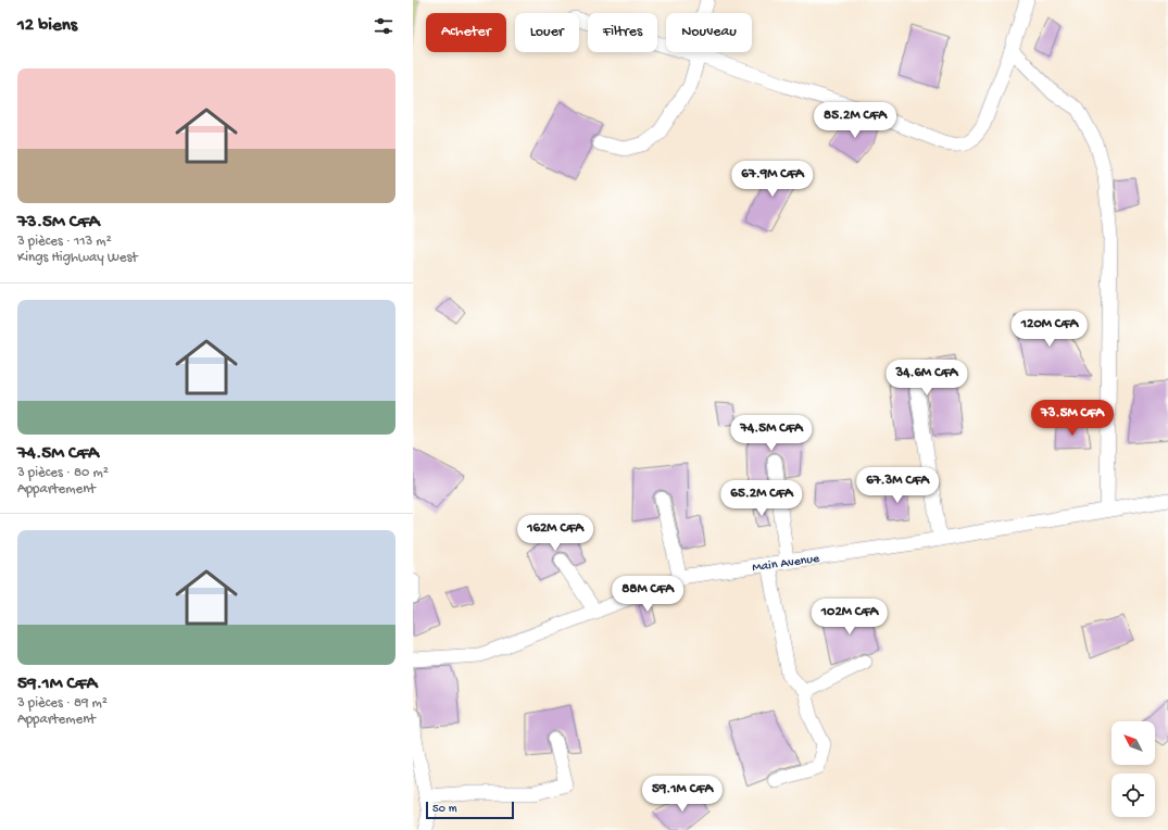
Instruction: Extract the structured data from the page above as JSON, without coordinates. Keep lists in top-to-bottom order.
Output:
{
  "streets": {
    "street": ["Main Avenue"]
  },
  "scale_bar": "50 m",
  "north": "top left",
  "page": {
    "heading": "12 biens",
    "chip": [
      "Acheter",
      "Louer",
      "Filtres",
      "Nouveau"
    ],
    "list": [
      {
        "name": "73.5M CFA",
        "note": "3 pièces · 113 m² · Kings Highway West"
      },
      {
        "name": "74.5M CFA",
        "note": "3 pièces · 80 m² · Appartement"
      },
      {
        "name": "59.1M CFA",
        "note": "3 pièces · 89 m² · Appartement"
      }
    ],
    "price": [
      "85.2M CFA",
      "67.9M CFA",
      "120M CFA",
      "34.6M CFA",
      "73.5M CFA",
      "74.5M CFA",
      "67.3M CFA",
      "65.2M CFA",
      "162M CFA",
      "88M CFA",
      "102M CFA",
      "59.1M CFA"
    ],
    "scale": "50 m"
  }
}
